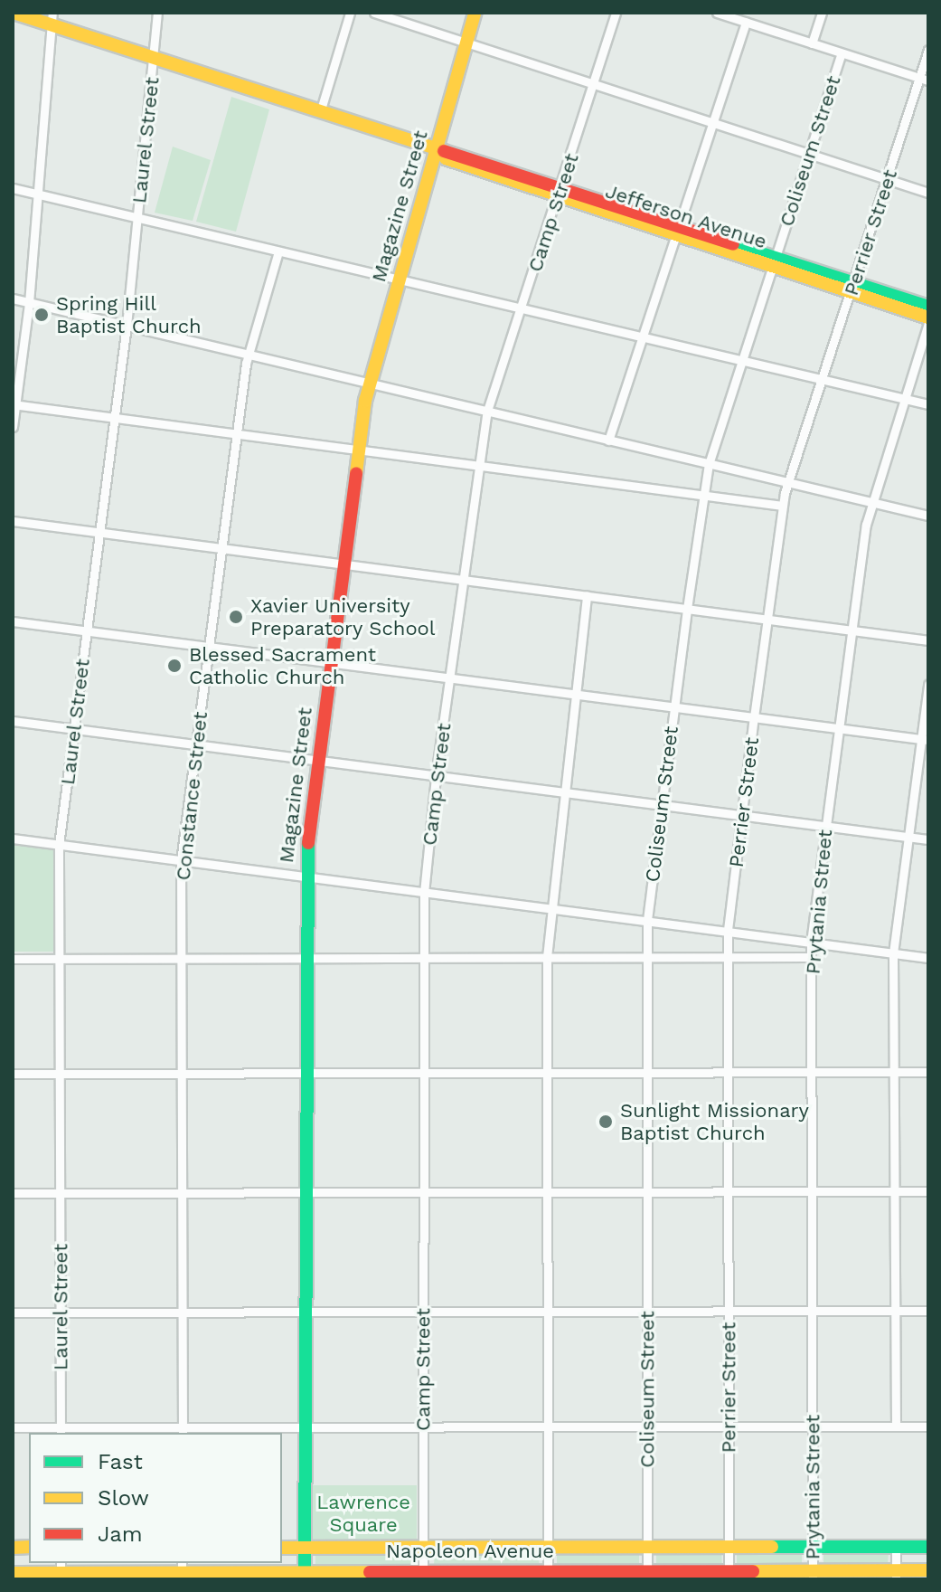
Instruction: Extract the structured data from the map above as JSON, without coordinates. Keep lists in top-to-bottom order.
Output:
{
  "streets": {
    "street": [
      "Laurel Street",
      "Coliseum Street",
      "Magazine Street",
      "Camp Street",
      "Jefferson Avenue",
      "Perrier Street",
      "Constance Street",
      "Prytania Street",
      "Napoleon Avenue"
    ]
  },
  "crossings": [
    ["Laurel Street", "Jefferson Avenue"],
    ["Coliseum Street", "Jefferson Avenue"],
    ["Coliseum Street", "Napoleon Avenue"],
    ["Magazine Street", "Jefferson Avenue"],
    ["Magazine Street", "Napoleon Avenue"],
    ["Camp Street", "Jefferson Avenue"],
    ["Camp Street", "Napoleon Avenue"],
    ["Jefferson Avenue", "Perrier Street"],
    ["Jefferson Avenue", "Prytania Street"],
    ["Perrier Street", "Napoleon Avenue"],
    ["Prytania Street", "Napoleon Avenue"]
  ],
  "parks": ["Lawrence Square"],
  "places": [
    "Spring Hill Baptist Church",
    "Xavier University Preparatory School",
    "Blessed Sacrament Catholic Church",
    "Sunlight Missionary Baptist Church"
  ],
  "legend": ["Fast", "Slow", "Jam"]
}
